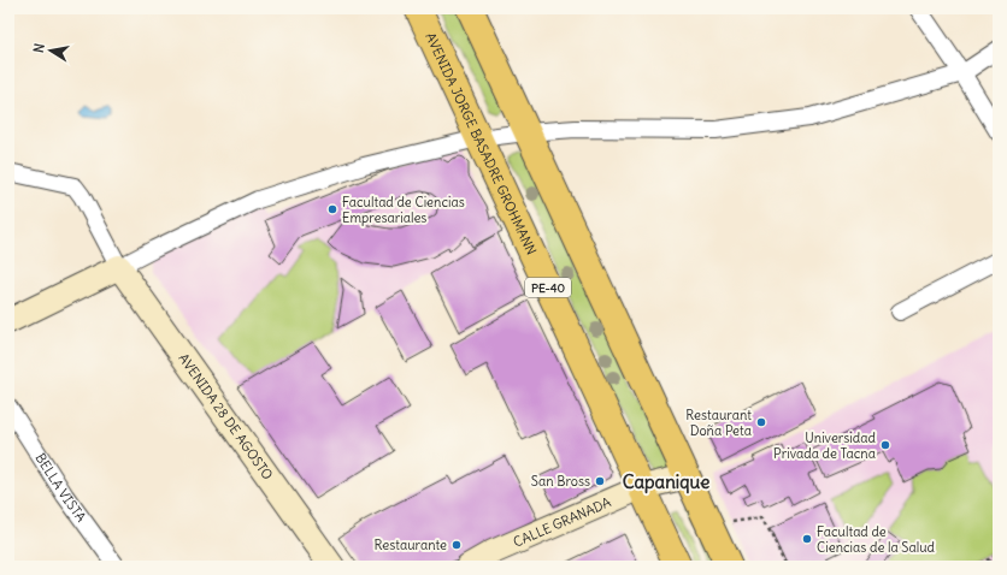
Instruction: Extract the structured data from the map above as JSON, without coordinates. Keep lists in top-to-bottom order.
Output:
{
  "streets": {
    "highway": ["AVENIDA JORGE BASADRE GROHMANN", "PE-40"],
    "street": ["AVENIDA 28 DE AGOSTO", "BELLA VISTA", "CALLE GRANADA"]
  },
  "crossings": [
    ["AVENIDA JORGE BASADRE GROHMANN", "CALLE GRANADA"]
  ],
  "districts": ["Capanique"],
  "places": [
    "Facultad de Ciencias Empresariales",
    "Restaurant Doña Peta",
    "Universidad Privada de Tacna",
    "San Bross",
    "Facultad de Ciencias de la Salud",
    "Restaurante"
  ],
  "north": "left"
}
